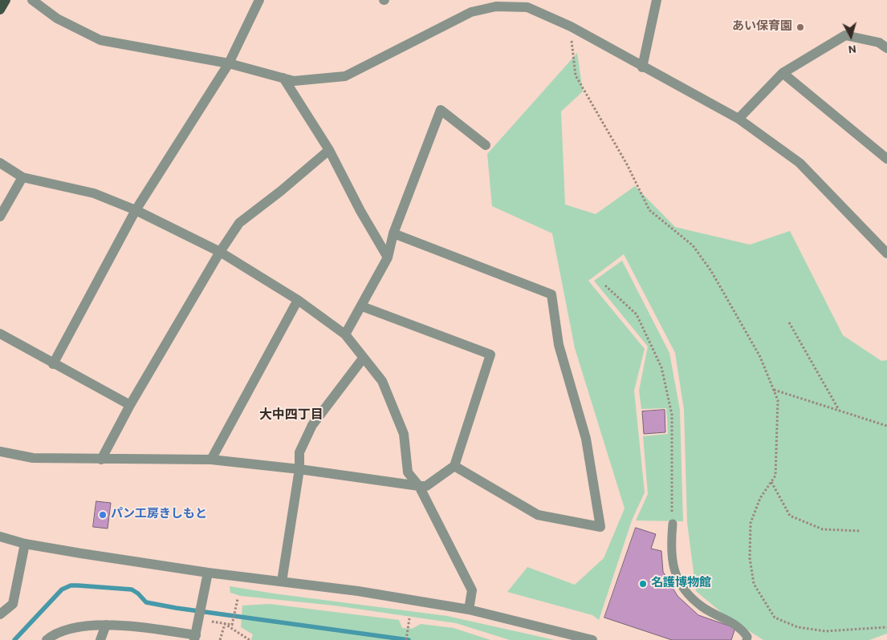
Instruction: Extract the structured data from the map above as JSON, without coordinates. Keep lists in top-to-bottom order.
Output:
{
  "districts": ["大中四丁目"],
  "places": ["あい保育園", "パン工房きしもと", "名護博物館"],
  "north": "bottom"
}
